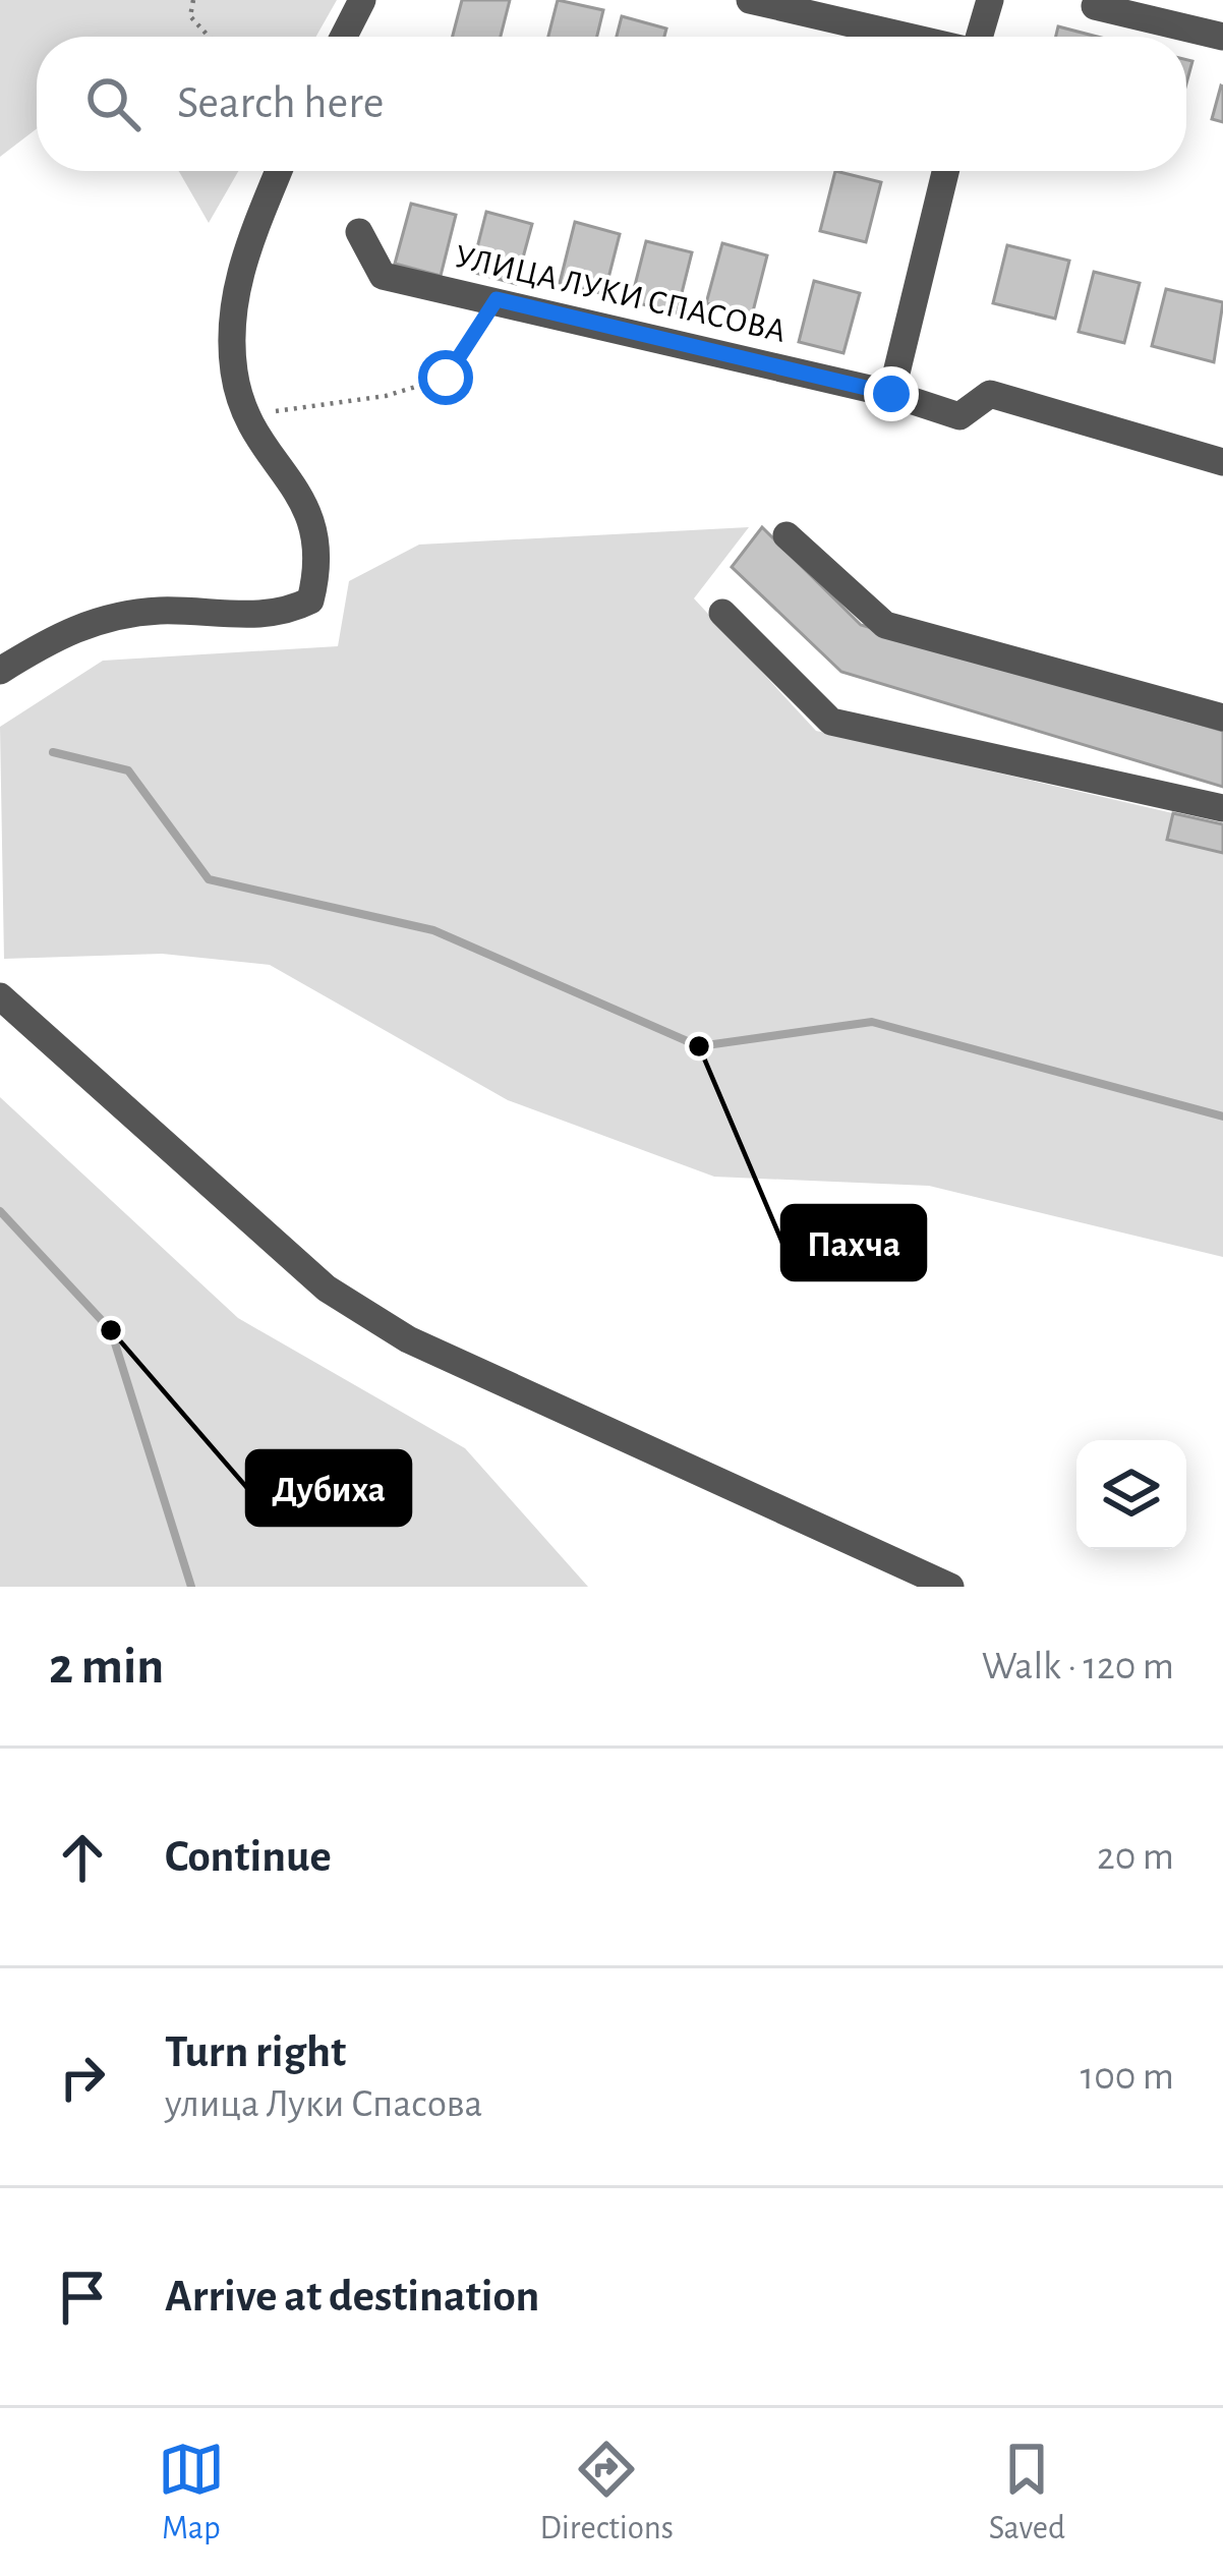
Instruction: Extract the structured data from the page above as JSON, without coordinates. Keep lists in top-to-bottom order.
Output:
{
  "streets": {
    "street": ["УЛИЦА ЛУКИ СПАСОВА"]
  },
  "places": ["Пахча", "Дубиха"],
  "page": {
    "search": "Search here",
    "heading": ["2 min", "Walk · 120 m"],
    "list": [
      ["Continue", "20 m"],
      ["Turn right", "улица Луки Спасова", "100 m"],
      "Arrive at destination"
    ],
    "nav": ["Map", "Directions", "Saved"]
  }
}
